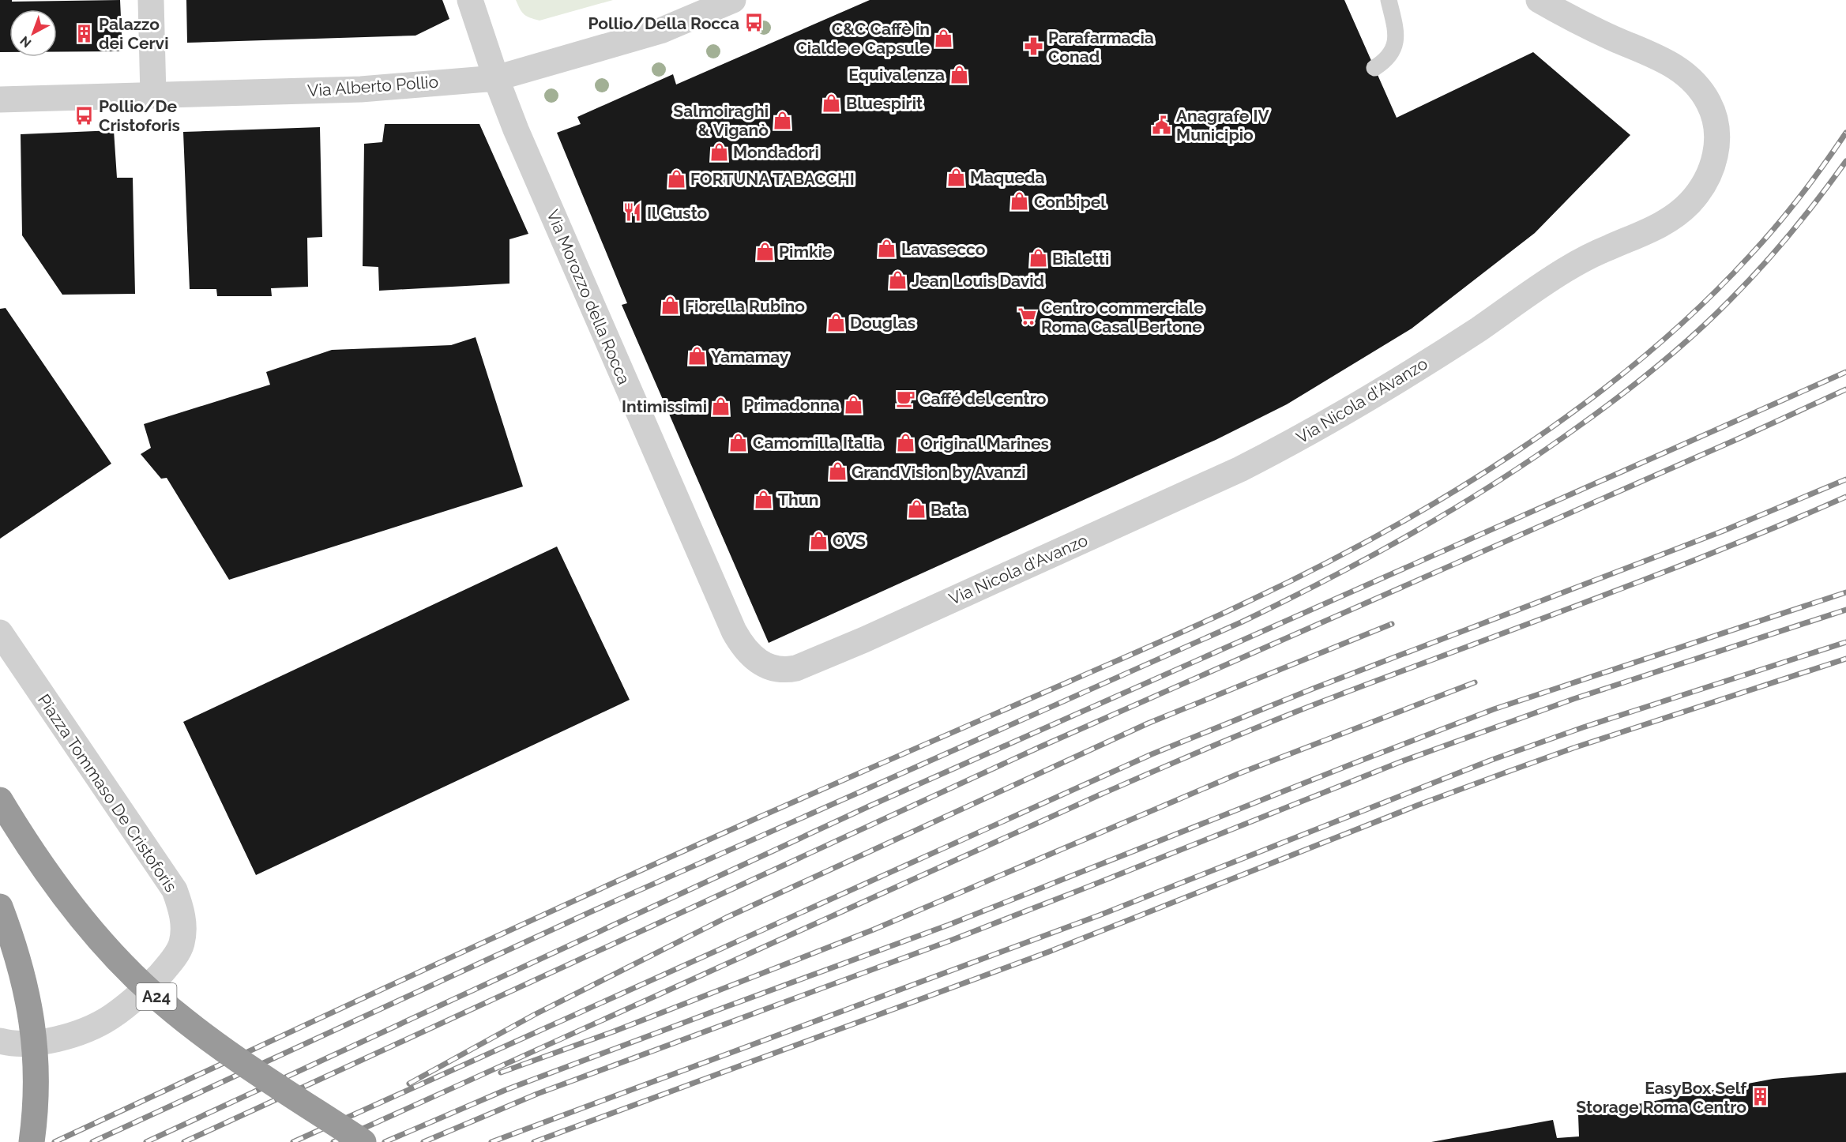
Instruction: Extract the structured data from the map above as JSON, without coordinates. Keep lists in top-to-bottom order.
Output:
{
  "streets": {
    "highway": ["A24"],
    "street": [
      "Via Alberto Pollio",
      "Via Morozzo della Rocca",
      "Via Nicola d'Avanzo",
      "Piazza Tommaso De Cristoforis"
    ]
  },
  "crossings": [
    ["Via Alberto Pollio", "Via Morozzo della Rocca"],
    ["Via Morozzo della Rocca", "Via Nicola d'Avanzo"]
  ],
  "places": {
    "bus stop": ["Pollio/Della Rocca", "Pollio/De Cristoforis"],
    "building": ["Palazzo dei Cervi", "EasyBox Self Storage Roma Centro"],
    "shop": [
      "C&C Caffè in Cialde e Capsule",
      "Equivalenza",
      "Bluespirit",
      "Salmoiraghi & Viganò",
      "Mondadori",
      "Maqueda",
      "FORTUNA TABACCHI",
      "Conbipel",
      "Lavasecco",
      "Pimkie",
      "Bialetti",
      "Jean Louis David",
      "Fiorella Rubino",
      "Douglas",
      "Yamamay",
      "Primadonna",
      "Intimissimi",
      "Camomilla Italia",
      "Original Marines",
      "GrandVision by Avanzi",
      "Thun",
      "Bata",
      "OVS"
    ],
    "pharmacy": ["Parafarmacia Conad"],
    "public building": ["Anagrafe IV Municipio"],
    "restaurant": ["Il Gusto"],
    "supermarket": ["Centro commerciale Roma Casal Bertone"],
    "cafe": ["Caffé del centro"]
  },
  "north": "bottom left"
}
